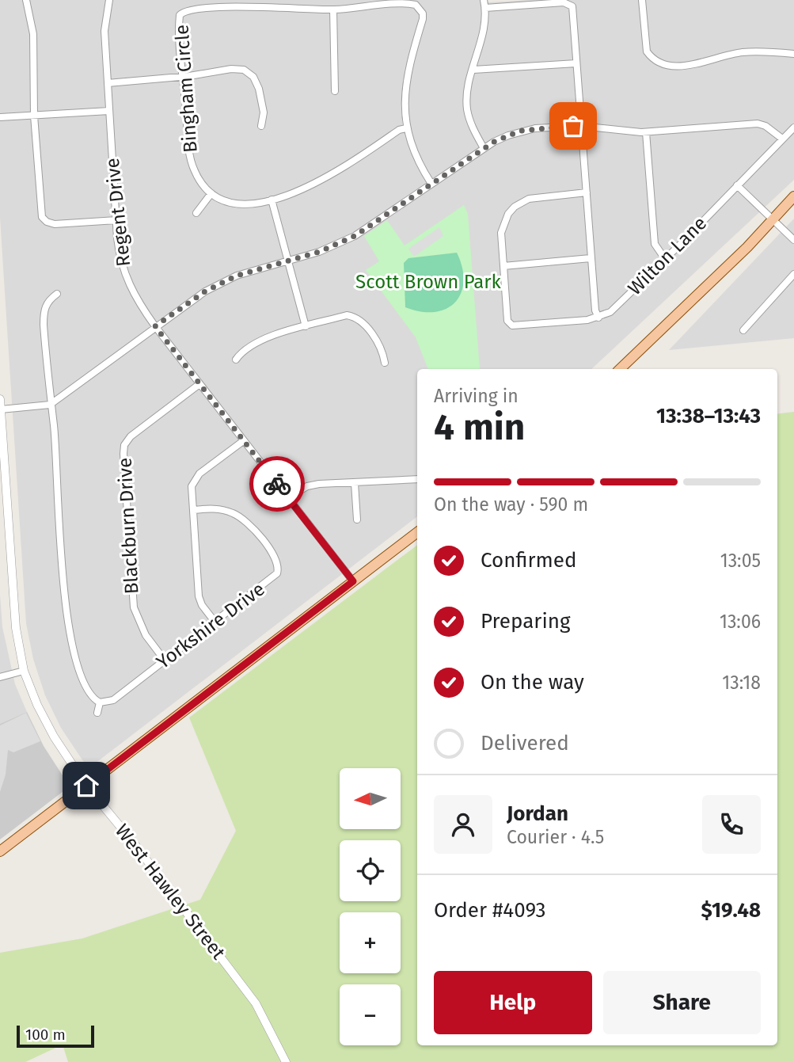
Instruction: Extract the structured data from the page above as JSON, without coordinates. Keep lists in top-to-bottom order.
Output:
{
  "streets": {
    "street": [
      "Bingham Circle",
      "Regent Drive",
      "Wilton Lane",
      "Blackburn Drive",
      "Yorkshire Drive",
      "West Hawley Street"
    ]
  },
  "crossings": [
    ["Regent Drive", "Blackburn Drive"],
    ["Blackburn Drive", "Yorkshire Drive"]
  ],
  "parks": ["Scott Brown Park"],
  "scale_bar": "100 m",
  "north": "left",
  "page": {
    "heading": ["4 min", "Arriving in", "13:38–13:43"],
    "panel": [
      "Jordan",
      "Courier · 4.5",
      "Order #4093",
      "$19.48"
    ],
    "bar": "On the way · 590 m",
    "list": [
      ["Confirmed", "13:05"],
      ["Preparing", "13:06"],
      ["On the way", "13:18"],
      "Delivered"
    ],
    "map_buttons": ["+", "−"],
    "buttons": ["Help", "Share"],
    "scale": "100 m"
  }
}
